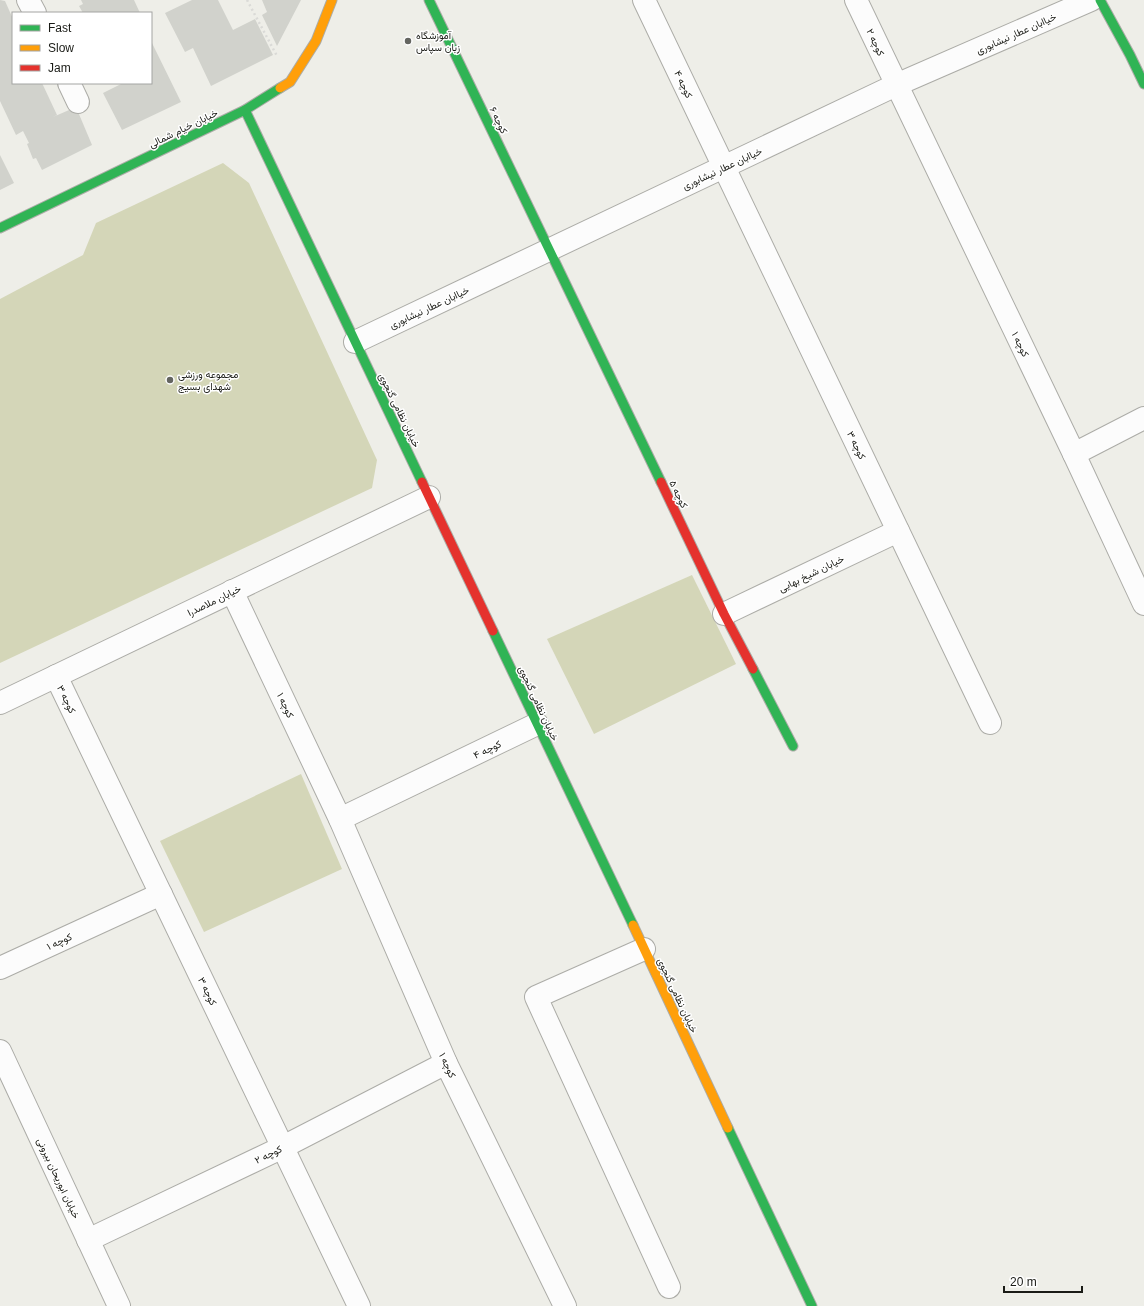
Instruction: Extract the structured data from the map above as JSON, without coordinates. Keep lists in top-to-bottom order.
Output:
{
  "streets": {
    "street": [
      "خیاابان عطار نیشابوری",
      "کوچه ۲",
      "کوچه ۴",
      "کوچه ۶",
      "خیابان خیام شمالی",
      "کوچه ۱",
      "خیابان نظامی گنجوی",
      "کوچه ۳",
      "کوچه ۵",
      "خیابان شیخ بهایی",
      "خیابان ملاصدرا",
      "خیابان ابوریحان بیرونی"
    ]
  },
  "crossings": [
    ["خیاابان عطار نیشابوری", "کوچه ۲"],
    ["خیاابان عطار نیشابوری", "کوچه ۴"],
    ["خیاابان عطار نیشابوری", "کوچه ۶"],
    ["خیاابان عطار نیشابوری", "کوچه ۱"],
    ["خیاابان عطار نیشابوری", "خیابان نظامی گنجوی"],
    ["خیاابان عطار نیشابوری", "کوچه ۳"],
    ["خیاابان عطار نیشابوری", "کوچه ۵"],
    ["کوچه ۲", "کوچه ۱"],
    ["کوچه ۲", "کوچه ۳"],
    ["کوچه ۲", "خیابان ابوریحان بیرونی"],
    ["کوچه ۴", "کوچه ۱"],
    ["کوچه ۴", "خیابان نظامی گنجوی"],
    ["کوچه ۴", "کوچه ۳"],
    ["کوچه ۶", "کوچه ۵"],
    ["خیابان خیام شمالی", "خیابان نظامی گنجوی"],
    ["کوچه ۱", "کوچه ۳"],
    ["کوچه ۱", "خیابان ملاصدرا"],
    ["خیابان نظامی گنجوی", "خیابان ملاصدرا"],
    ["کوچه ۳", "خیابان شیخ بهایی"],
    ["کوچه ۳", "خیابان ملاصدرا"],
    ["کوچه ۵", "خیابان شیخ بهایی"]
  ],
  "places": ["آموزشگاه زبان سپاس", "مجموعه ورزشی شهدای بسیج"],
  "legend": ["Fast", "Slow", "Jam"],
  "scale_bar": "20 m"
}
